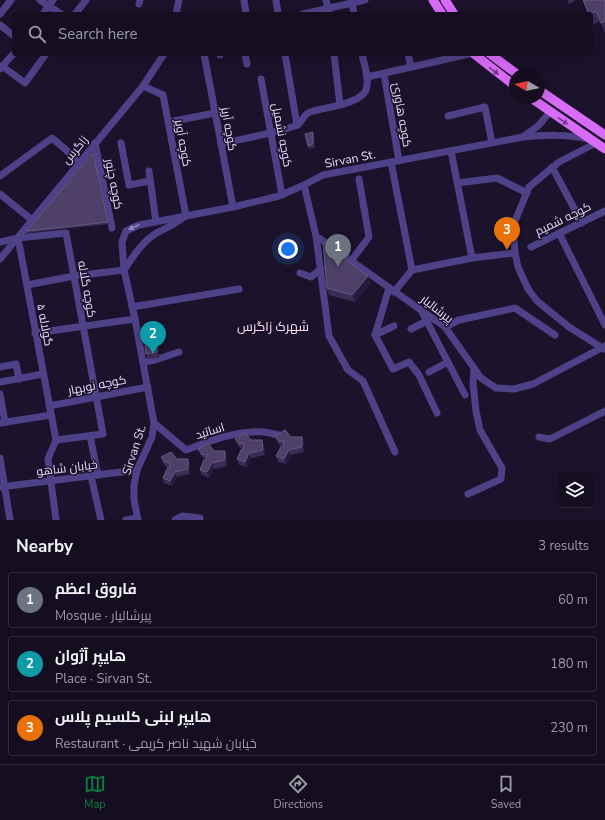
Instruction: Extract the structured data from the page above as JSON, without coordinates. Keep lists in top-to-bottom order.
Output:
{
  "streets": {
    "street": [
      "کوچه هاورئ",
      "کوچه آریز",
      "کوچه نشمیل",
      "کوچه آویر",
      "زاگرس",
      "Sirvan St.",
      "کوچه چنور",
      "کوچه شمیم",
      "کوچه گلاله",
      "پیرشالیار",
      "گولاله ۵",
      "کوچه نوبهار",
      "اساتید",
      "خیابان شاهو"
    ]
  },
  "crossings": [
    ["کوچه هاورئ", "Sirvan St."],
    ["کوچه آریز", "Sirvan St."],
    ["کوچه نشمیل", "Sirvan St."],
    ["کوچه آویر", "زاگرس"],
    ["کوچه آویر", "Sirvan St."],
    ["زاگرس", "کوچه چنور"],
    ["زاگرس", "کوچه گلاله"],
    ["زاگرس", "گولاله ۵"],
    ["Sirvan St.", "کوچه نوبهار"],
    ["Sirvan St.", "اساتید"],
    ["Sirvan St.", "خیابان شاهو"],
    ["کوچه گلاله", "گولاله ۵"],
    ["کوچه گلاله", "کوچه نوبهار"],
    ["گولاله ۵", "کوچه نوبهار"]
  ],
  "districts": ["شهرک زاگرس"],
  "north": "left",
  "page": {
    "search": "Search here",
    "pins": ["3", "1", "2"],
    "heading": ["Nearby", "3 results"],
    "list": [
      {
        "mark": "1",
        "name": "فاروق اعظم",
        "note": "Mosque · پیرشالیار",
        "value": "60 m"
      },
      {
        "mark": "2",
        "name": "هایپر آژوان",
        "note": "Place · Sirvan St.",
        "value": "180 m"
      },
      {
        "mark": "3",
        "name": "هایپر لبنی کلسیم پلاس",
        "note": "Restaurant · خیابان شهید ناصر کریمی",
        "value": "230 m"
      }
    ],
    "nav": ["Map", "Directions", "Saved"]
  }
}
